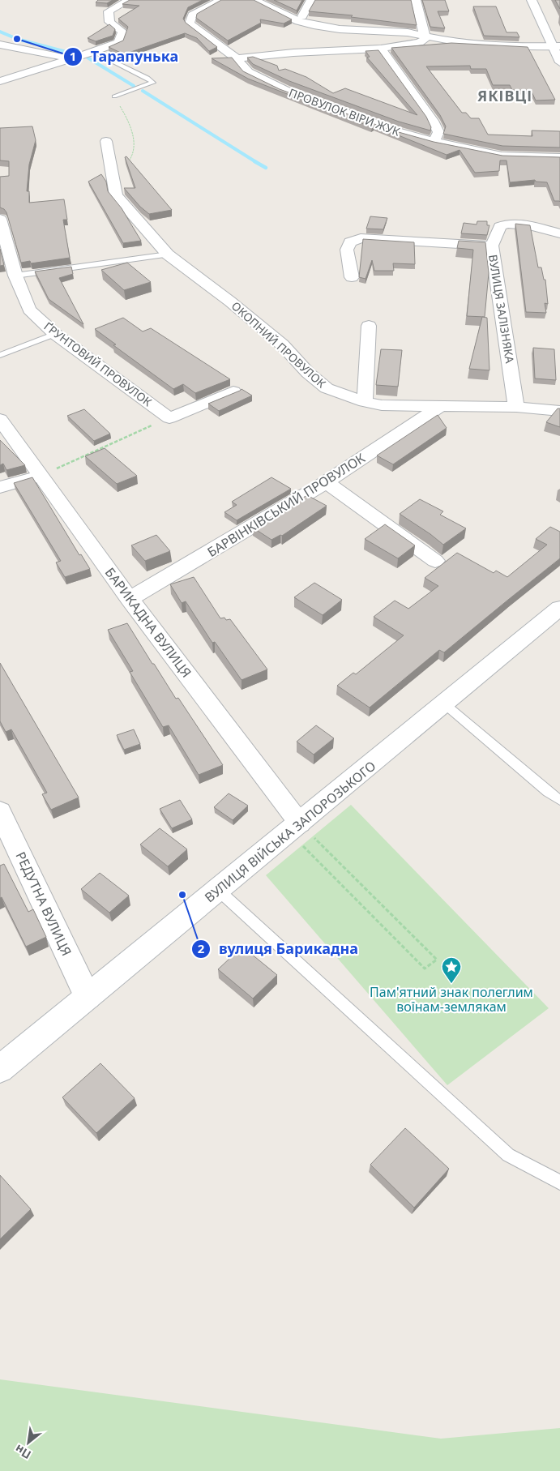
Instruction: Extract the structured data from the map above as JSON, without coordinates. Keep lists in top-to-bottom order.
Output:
{
  "streets": {
    "street": [
      "ПРОВУЛОК ВІРИ ЖУК",
      "ВУЛИЦЯ ЗАЛІЗНЯКА",
      "ОКОПНИЙ ПРОВУЛОК",
      "ҐРУНТОВИЙ ПРОВУЛОК",
      "БАРВІНКІВСЬКИЙ ПРОВУЛОК",
      "БАРИКАДНА ВУЛИЦЯ",
      "ВУЛИЦЯ ВІЙСЬКА ЗАПОРОЗЬКОГО",
      "РЕДУТНА ВУЛИЦЯ"
    ]
  },
  "crossings": [
    ["ВУЛИЦЯ ЗАЛІЗНЯКА", "ОКОПНИЙ ПРОВУЛОК"],
    ["ОКОПНИЙ ПРОВУЛОК", "БАРВІНКІВСЬКИЙ ПРОВУЛОК"],
    ["БАРВІНКІВСЬКИЙ ПРОВУЛОК", "БАРИКАДНА ВУЛИЦЯ"],
    ["БАРИКАДНА ВУЛИЦЯ", "ВУЛИЦЯ ВІЙСЬКА ЗАПОРОЗЬКОГО"],
    ["ВУЛИЦЯ ВІЙСЬКА ЗАПОРОЗЬКОГО", "РЕДУТНА ВУЛИЦЯ"]
  ],
  "districts": ["ЯКІВЦІ"],
  "places": {
    "other": ["Тарапунька", "вулиця Барикадна"],
    "place": ["Пам'ятний знак полеглим воїнам-землякам"]
  },
  "north": "bottom left"
}
